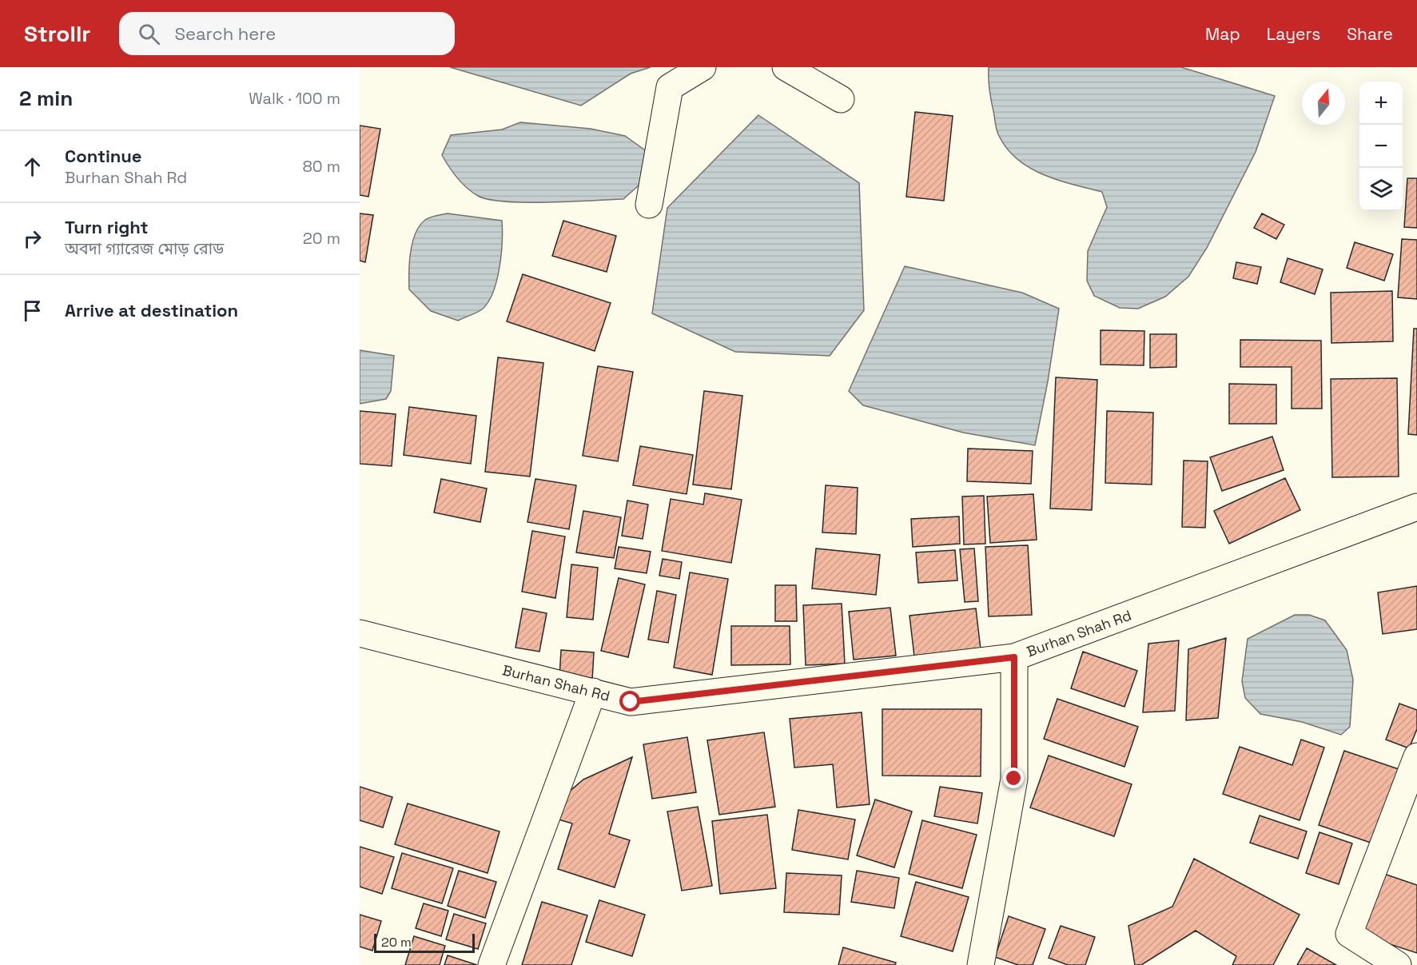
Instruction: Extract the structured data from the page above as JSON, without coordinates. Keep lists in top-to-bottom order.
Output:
{
  "streets": {
    "street": ["Burhan Shah Rd"]
  },
  "scale_bar": "20 m",
  "north": "top",
  "page": {
    "header": "Strollr",
    "search": "Search here",
    "nav": ["Map", "Layers", "Share"],
    "heading": ["2 min", "Walk · 100 m"],
    "map_buttons": ["+", "−"],
    "list": [
      ["Continue", "Burhan Shah Rd", "80 m"],
      ["Turn right", "অবদা গ্যারেজ মোড় রোড", "20 m"],
      "Arrive at destination"
    ],
    "scale": "20 m"
  }
}
